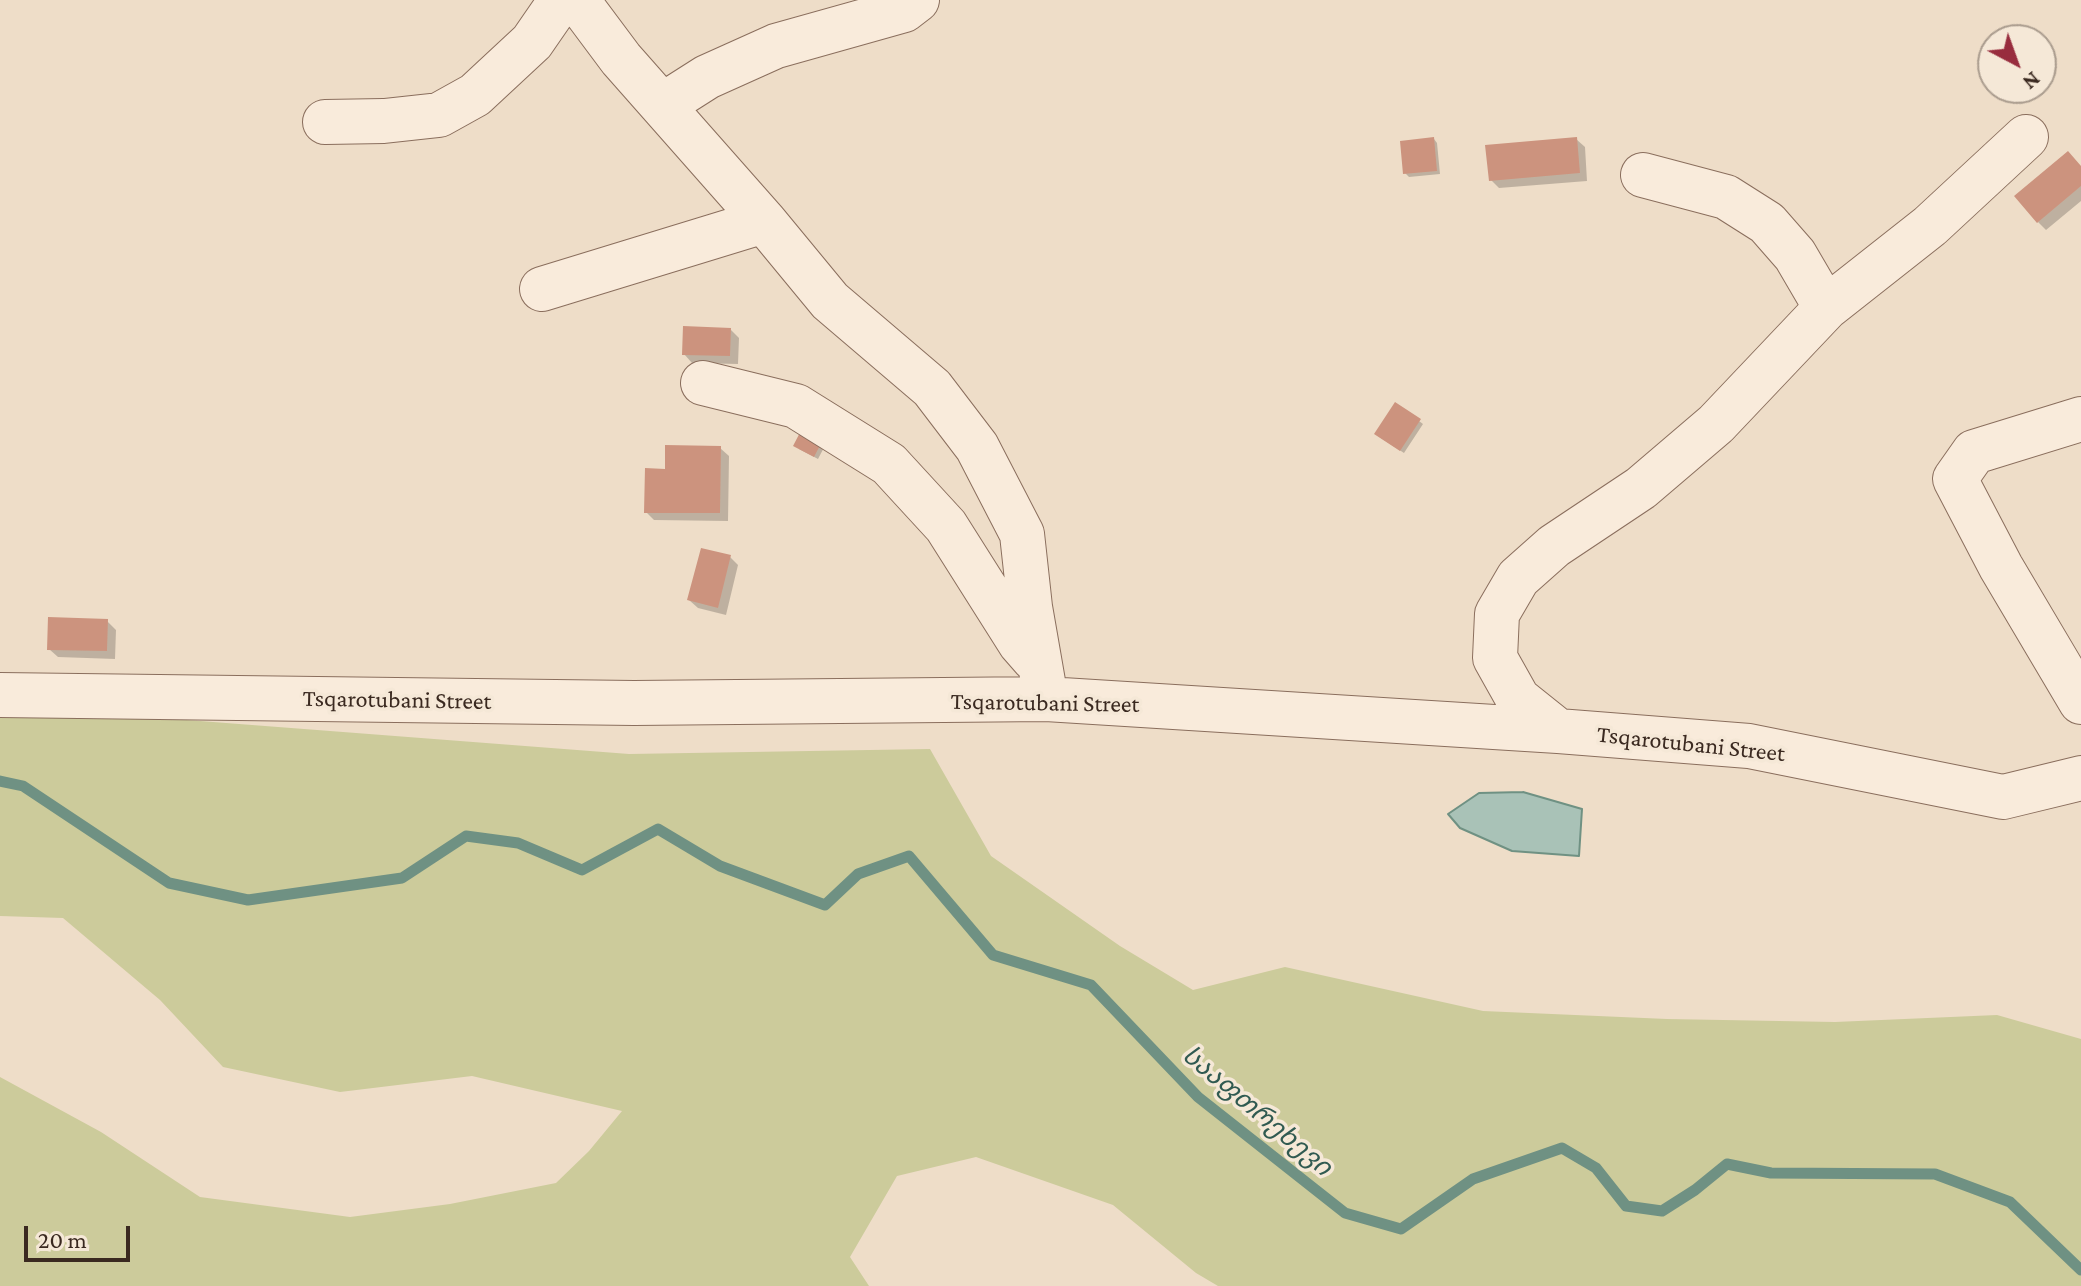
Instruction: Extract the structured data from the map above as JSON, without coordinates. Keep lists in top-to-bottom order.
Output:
{
  "streets": {
    "street": ["Tsqarotubani Street"]
  },
  "water": ["სააფთრეხევი"],
  "scale_bar": "20 m",
  "north": "bottom right"
}
